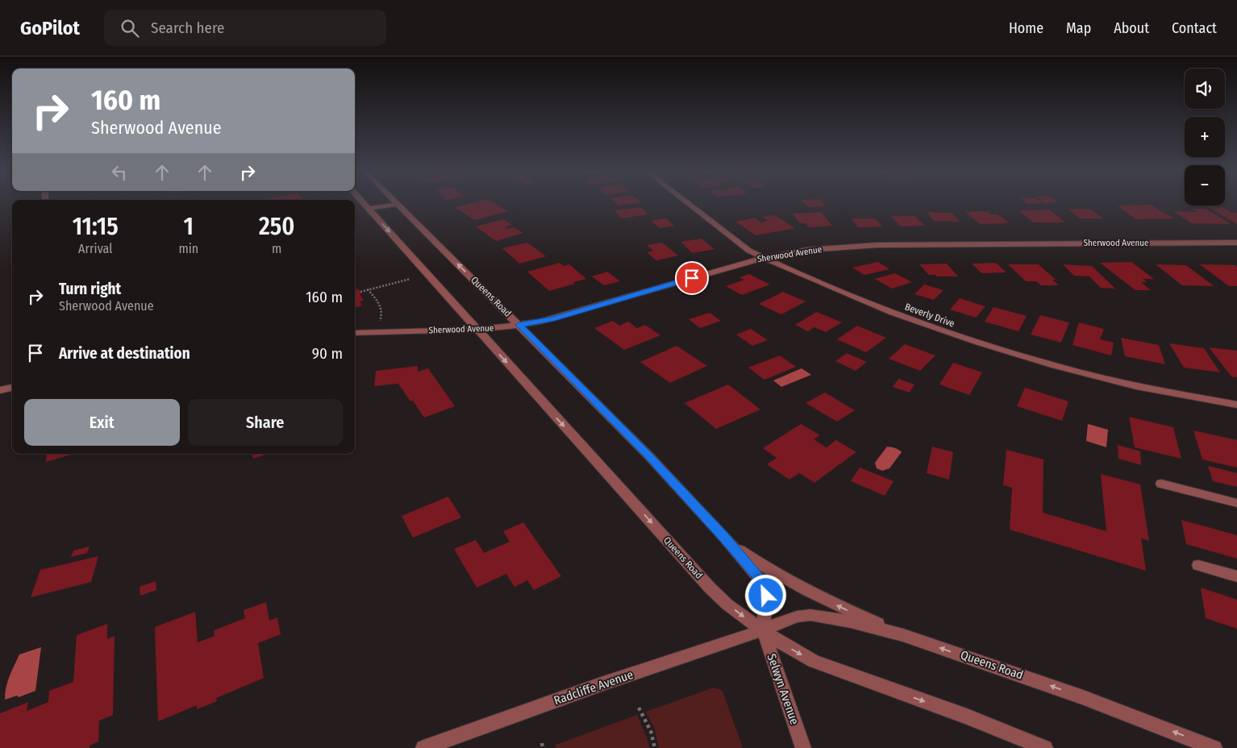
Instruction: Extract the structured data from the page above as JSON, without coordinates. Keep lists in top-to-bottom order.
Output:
{
  "streets": {
    "street": [
      "Sherwood Avenue",
      "Queens Road",
      "Beverly Drive",
      "Radcliffe Avenue",
      "Selwyn Avenue"
    ]
  },
  "crossings": [
    ["Sherwood Avenue", "Queens Road"],
    ["Sherwood Avenue", "Beverly Drive"],
    ["Queens Road", "Radcliffe Avenue"],
    ["Queens Road", "Selwyn Avenue"],
    ["Radcliffe Avenue", "Selwyn Avenue"]
  ],
  "page": {
    "header": "GoPilot",
    "search": "Search here",
    "nav": [
      "Home",
      "Map",
      "About",
      "Contact"
    ],
    "map_buttons": ["+", "−"],
    "turn": ["160 m", "Sherwood Avenue"],
    "eta": [
      "11:15",
      "Arrival",
      "1",
      "min",
      "250",
      "m"
    ],
    "list": [
      {
        "name": "Turn right",
        "note": "Sherwood Avenue",
        "value": "160 m"
      },
      {
        "name": "Arrive at destination",
        "value": "90 m"
      }
    ],
    "buttons": ["Exit", "Share"]
  }
}
